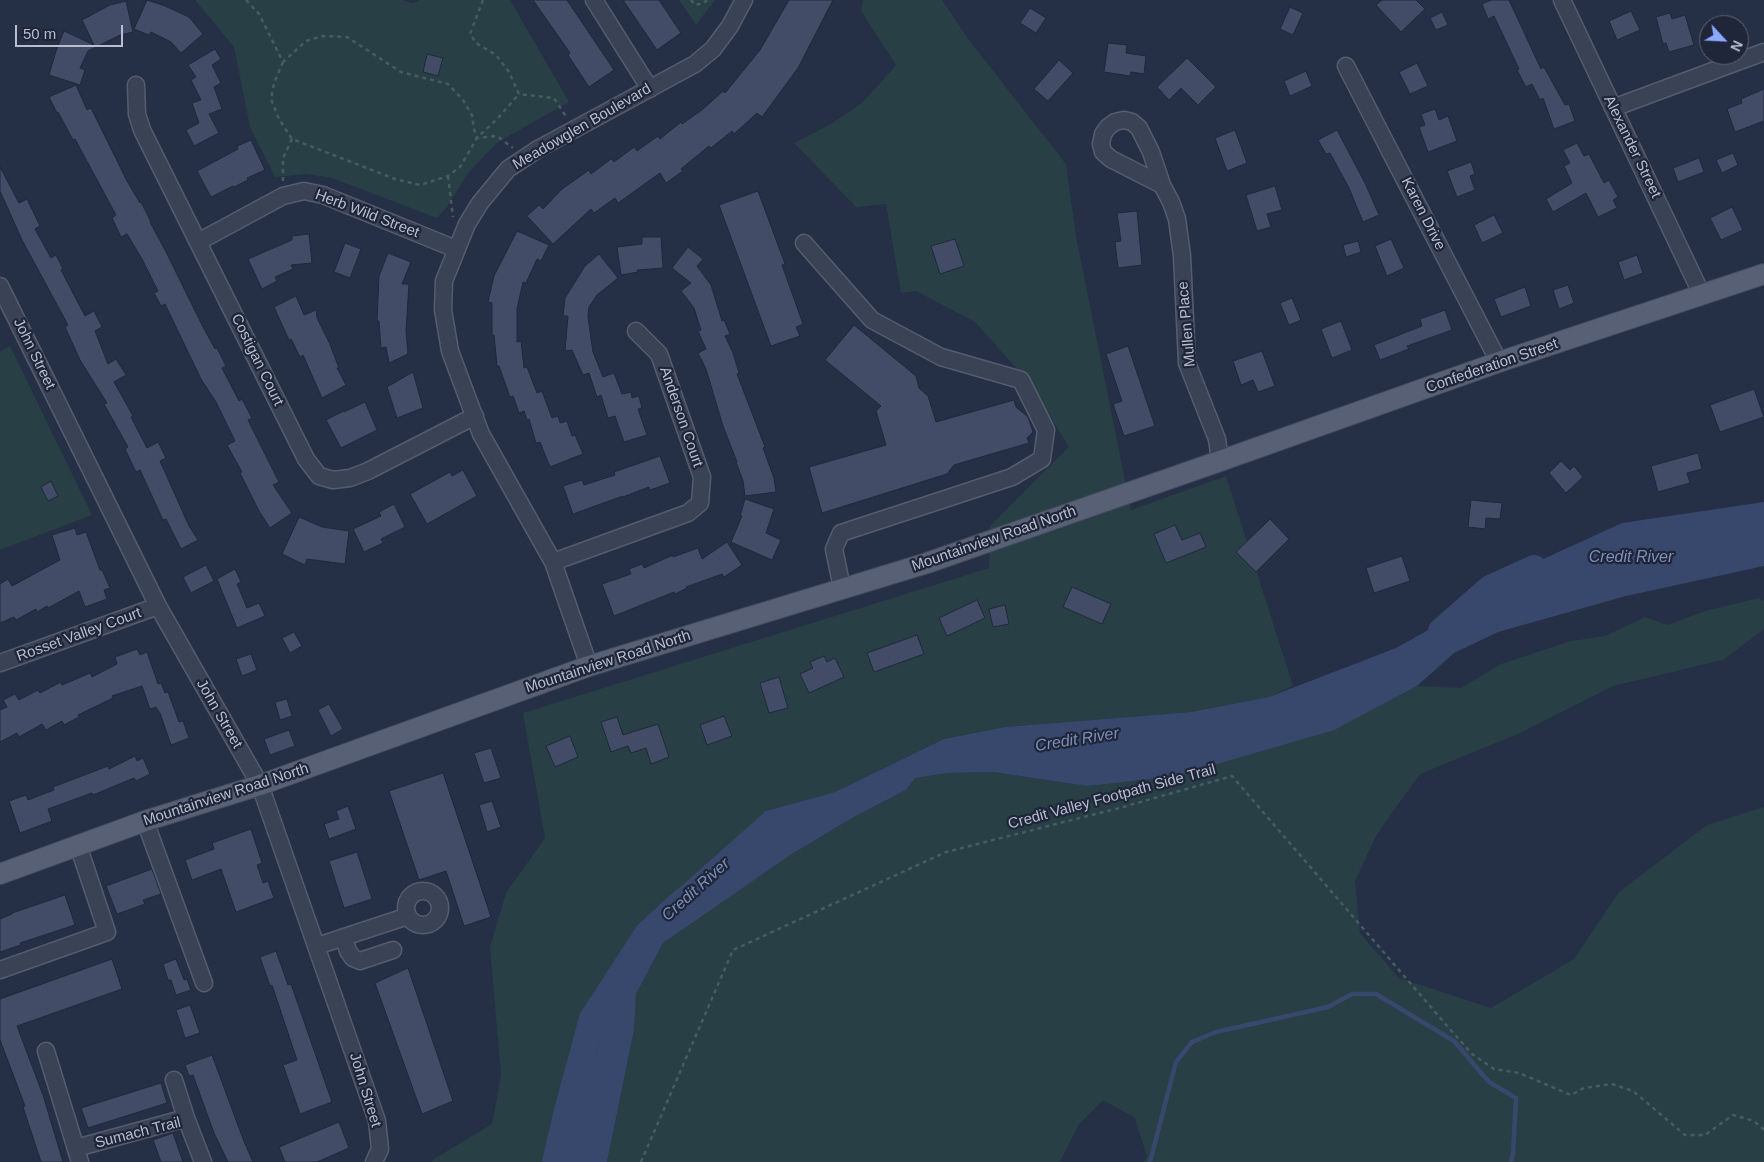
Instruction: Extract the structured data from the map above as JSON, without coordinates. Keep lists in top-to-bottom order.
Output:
{
  "streets": {
    "main road": ["Confederation Street", "Mountainview Road North"],
    "street": [
      "Meadowglen Boulevard",
      "Alexander Street",
      "Herb Wild Street",
      "Karen Drive",
      "Mullen Place",
      "John Street",
      "Costigan Court",
      "Anderson Court",
      "Rosset Valley Court",
      "Sumach Trail"
    ],
    "path": ["Credit Valley Footpath Side Trail"]
  },
  "crossings": [
    ["Meadowglen Boulevard", "Herb Wild Street"],
    ["Meadowglen Boulevard", "Costigan Court"],
    ["Meadowglen Boulevard", "Anderson Court"],
    ["Meadowglen Boulevard", "Mountainview Road North"],
    ["Alexander Street", "Confederation Street"],
    ["Herb Wild Street", "Costigan Court"],
    ["Karen Drive", "Confederation Street"],
    ["Mullen Place", "Confederation Street"],
    ["Mullen Place", "Mountainview Road North"],
    ["John Street", "Mountainview Road North"],
    ["John Street", "Rosset Valley Court"],
    ["Confederation Street", "Mountainview Road North"]
  ],
  "water": ["Credit River"],
  "scale_bar": "50 m",
  "north": "bottom right"
}
